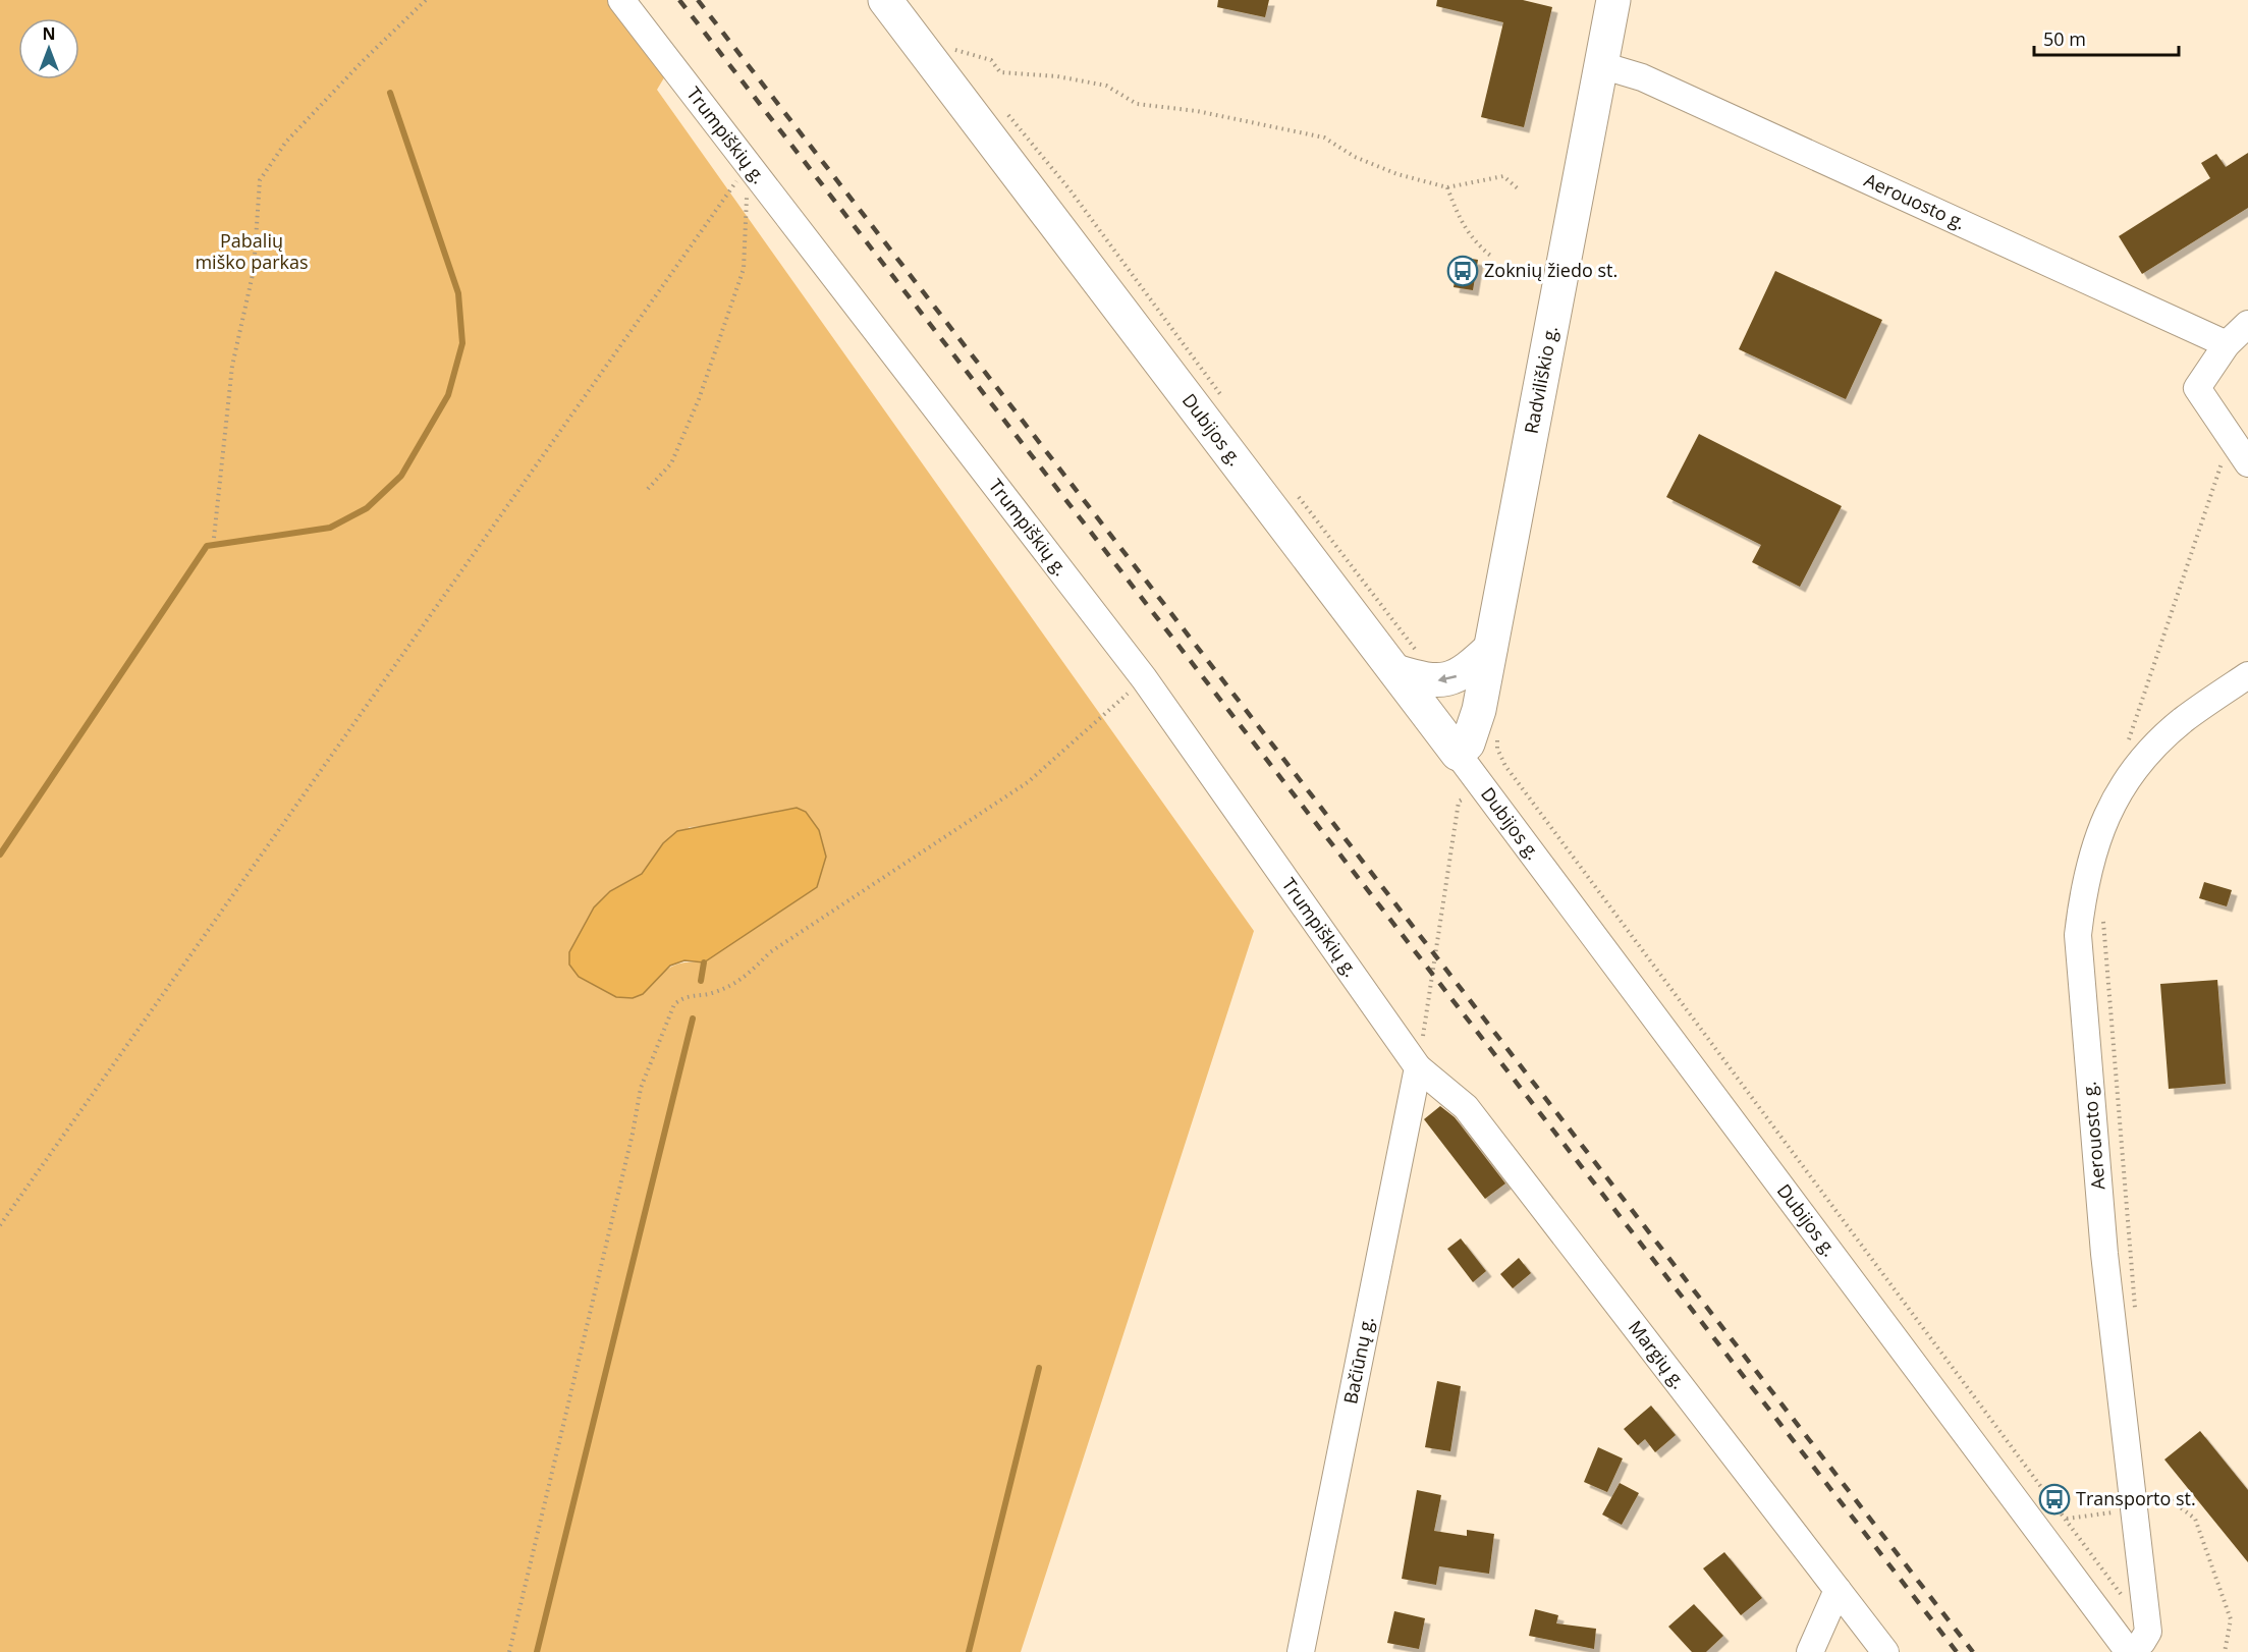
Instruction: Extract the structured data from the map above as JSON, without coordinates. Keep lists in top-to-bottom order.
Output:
{
  "streets": {
    "main road": ["Radviliškio g.", "Dubijos g."],
    "street": [
      "Trumpiškių g.",
      "Aerouosto g.",
      "Margių g.",
      "Bačiūnų g."
    ]
  },
  "crossings": [
    ["Trumpiškių g.", "Margių g."],
    ["Trumpiškių g.", "Bačiūnų g."],
    ["Aerouosto g.", "Radviliškio g."],
    ["Radviliškio g.", "Dubijos g."],
    ["Margių g.", "Bačiūnų g."]
  ],
  "parks": ["Pabalių miško parkas"],
  "places": {
    "bus stop": ["Zoknių žiedo st.", "Transporto st."]
  },
  "scale_bar": "50 m",
  "north": "top"
}
